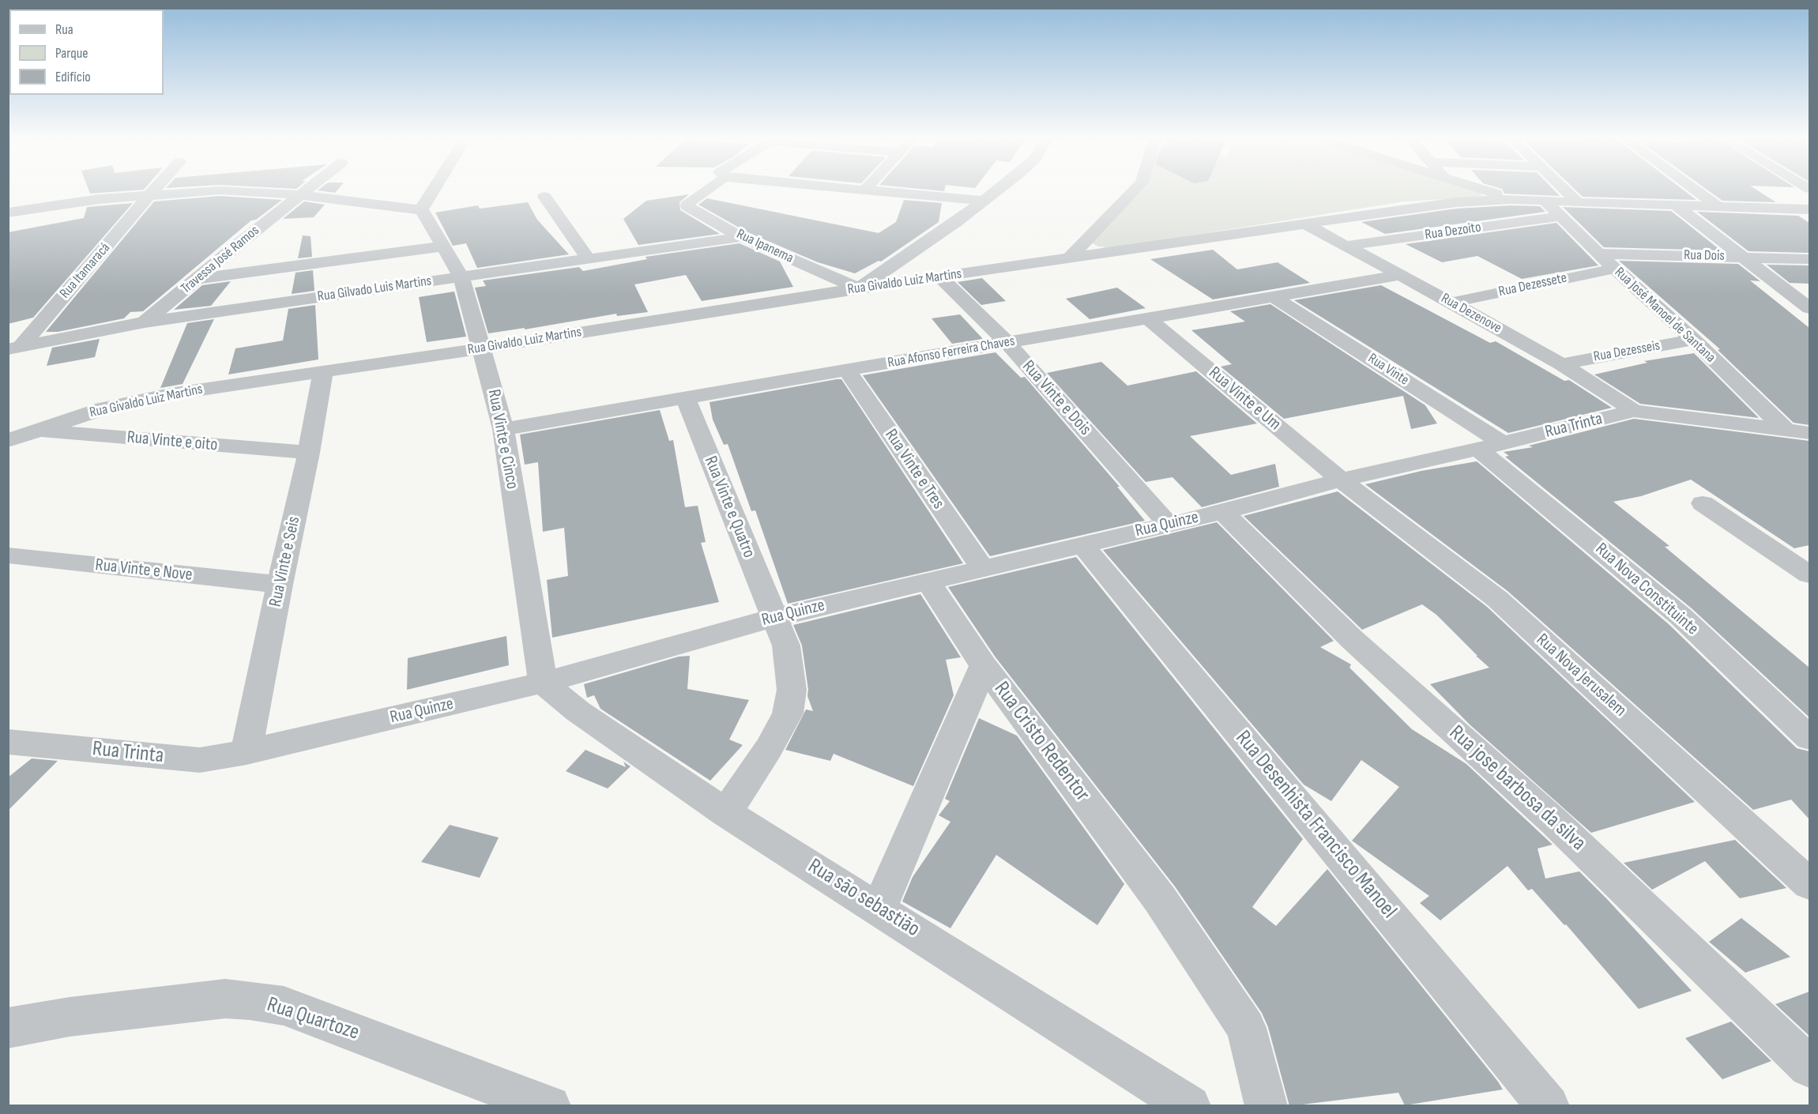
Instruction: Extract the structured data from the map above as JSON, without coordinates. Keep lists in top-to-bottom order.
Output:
{
  "streets": {
    "street": [
      "Rua Dezoito",
      "Rua Ipanema",
      "Rua Dois",
      "Travessa José Ramos",
      "Rua Itamaracá",
      "Rua Givaldo Luiz Martins",
      "Rua Dezessete",
      "Rua Gilvado Luis Martins",
      "Rua Dezenove",
      "Rua José Manoel de Santana",
      "Rua Dezesseis",
      "Rua Afonso Ferreira Chaves",
      "Rua Vinte",
      "Rua Vinte e Dois",
      "Rua Vinte e Um",
      "Rua Trinta",
      "Rua Vinte e Cinco",
      "Rua Vinte e oito",
      "Rua Vinte e Tres",
      "Rua Vinte e Quatro",
      "Rua Quinze",
      "Rua Vinte e Seis",
      "Rua Vinte e Nove",
      "Rua Nova Constituinte",
      "Rua Nova Jerusalem",
      "Rua Cristo Redentor",
      "Rua jose barbosa da silva",
      "Rua Desenhista Francisco Manoel",
      "Rua são sebastião",
      "Rua Quartoze"
    ]
  },
  "crossings": [
    ["Rua Dezoito", "Rua Dezenove"],
    ["Rua Dezoito", "Rua José Manoel de Santana"],
    ["Rua Ipanema", "Rua Givaldo Luiz Martins"],
    ["Rua Ipanema", "Rua Gilvado Luis Martins"],
    ["Rua Dois", "Rua José Manoel de Santana"],
    ["Travessa José Ramos", "Rua Gilvado Luis Martins"],
    ["Rua Itamaracá", "Rua Gilvado Luis Martins"],
    ["Rua Givaldo Luiz Martins", "Rua Dezenove"],
    ["Rua Givaldo Luiz Martins", "Rua José Manoel de Santana"],
    ["Rua Givaldo Luiz Martins", "Rua Vinte e Dois"],
    ["Rua Givaldo Luiz Martins", "Rua Vinte e Cinco"],
    ["Rua Givaldo Luiz Martins", "Rua Vinte e oito"],
    ["Rua Givaldo Luiz Martins", "Rua Vinte e Seis"],
    ["Rua Dezessete", "Rua Dezenove"],
    ["Rua Dezessete", "Rua José Manoel de Santana"],
    ["Rua Gilvado Luis Martins", "Rua Vinte e Cinco"],
    ["Rua Dezenove", "Rua Dezesseis"],
    ["Rua Dezenove", "Rua Afonso Ferreira Chaves"],
    ["Rua Dezenove", "Rua Trinta"],
    ["Rua José Manoel de Santana", "Rua Dezesseis"],
    ["Rua José Manoel de Santana", "Rua Trinta"],
    ["Rua Afonso Ferreira Chaves", "Rua Vinte"],
    ["Rua Afonso Ferreira Chaves", "Rua Vinte e Dois"],
    ["Rua Afonso Ferreira Chaves", "Rua Vinte e Um"],
    ["Rua Afonso Ferreira Chaves", "Rua Vinte e Cinco"],
    ["Rua Afonso Ferreira Chaves", "Rua Vinte e Tres"],
    ["Rua Afonso Ferreira Chaves", "Rua Vinte e Quatro"],
    ["Rua Vinte", "Rua Trinta"],
    ["Rua Vinte", "Rua Nova Constituinte"],
    ["Rua Vinte e Dois", "Rua Quinze"],
    ["Rua Vinte e Um", "Rua Trinta"],
    ["Rua Vinte e Um", "Rua Quinze"],
    ["Rua Vinte e Um", "Rua Nova Jerusalem"],
    ["Rua Trinta", "Rua Quinze"],
    ["Rua Trinta", "Rua Vinte e Seis"],
    ["Rua Trinta", "Rua Nova Constituinte"],
    ["Rua Trinta", "Rua Nova Jerusalem"],
    ["Rua Vinte e Cinco", "Rua Quinze"],
    ["Rua Vinte e Cinco", "Rua são sebastião"],
    ["Rua Vinte e oito", "Rua Vinte e Seis"],
    ["Rua Vinte e Tres", "Rua Quinze"],
    ["Rua Vinte e Quatro", "Rua Quinze"],
    ["Rua Vinte e Quatro", "Rua são sebastião"],
    ["Rua Quinze", "Rua Vinte e Seis"],
    ["Rua Quinze", "Rua Nova Jerusalem"],
    ["Rua Quinze", "Rua Cristo Redentor"],
    ["Rua Quinze", "Rua jose barbosa da silva"],
    ["Rua Quinze", "Rua Desenhista Francisco Manoel"],
    ["Rua Quinze", "Rua são sebastião"],
    ["Rua Vinte e Seis", "Rua Vinte e Nove"]
  ],
  "legend": ["Rua", "Parque", "Edifício"]
}
